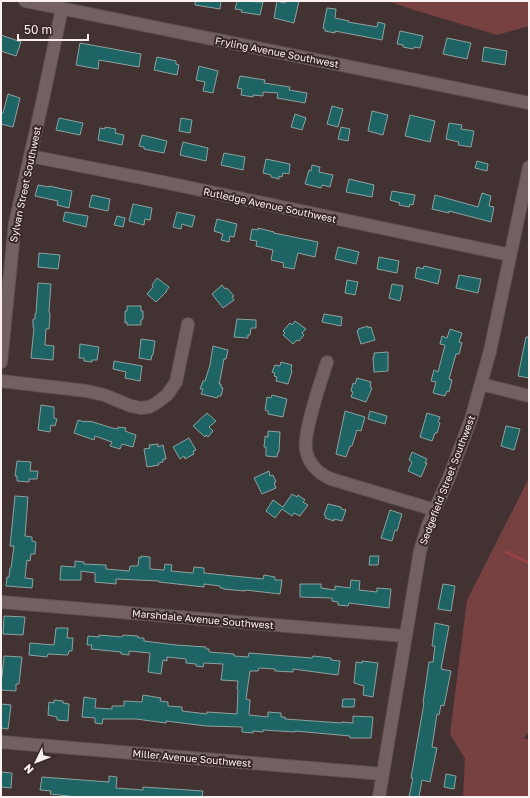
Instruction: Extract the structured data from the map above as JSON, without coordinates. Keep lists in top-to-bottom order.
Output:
{
  "streets": {
    "street": [
      "Fryling Avenue Southwest",
      "Sylvan Street Southwest",
      "Rutledge Avenue Southwest",
      "Sedgefield Street Southwest",
      "Marshdale Avenue Southwest",
      "Miller Avenue Southwest"
    ]
  },
  "crossings": [
    ["Fryling Avenue Southwest", "Sylvan Street Southwest"],
    ["Sylvan Street Southwest", "Rutledge Avenue Southwest"],
    ["Rutledge Avenue Southwest", "Sedgefield Street Southwest"],
    ["Sedgefield Street Southwest", "Marshdale Avenue Southwest"],
    ["Sedgefield Street Southwest", "Miller Avenue Southwest"]
  ],
  "scale_bar": "50 m",
  "north": "bottom left"
}
